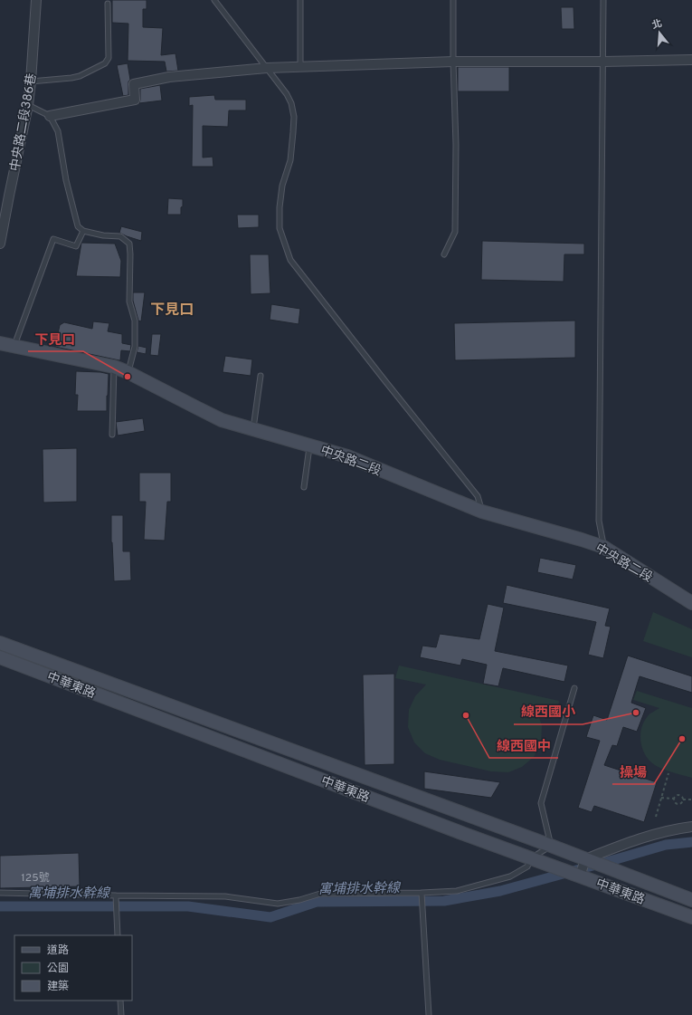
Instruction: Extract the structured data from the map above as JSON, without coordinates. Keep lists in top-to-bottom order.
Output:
{
  "streets": {
    "main road": ["中央路二段", "中華東路"],
    "street": ["中央路二段386巷"]
  },
  "districts": ["下見口"],
  "water": ["寓埔排水幹線"],
  "places": [
    "下見口",
    "線西國小",
    "線西國中",
    "操場"
  ],
  "house_numbers": ["125號"],
  "legend": ["道路", "公園", "建築"],
  "north": "top"
}
